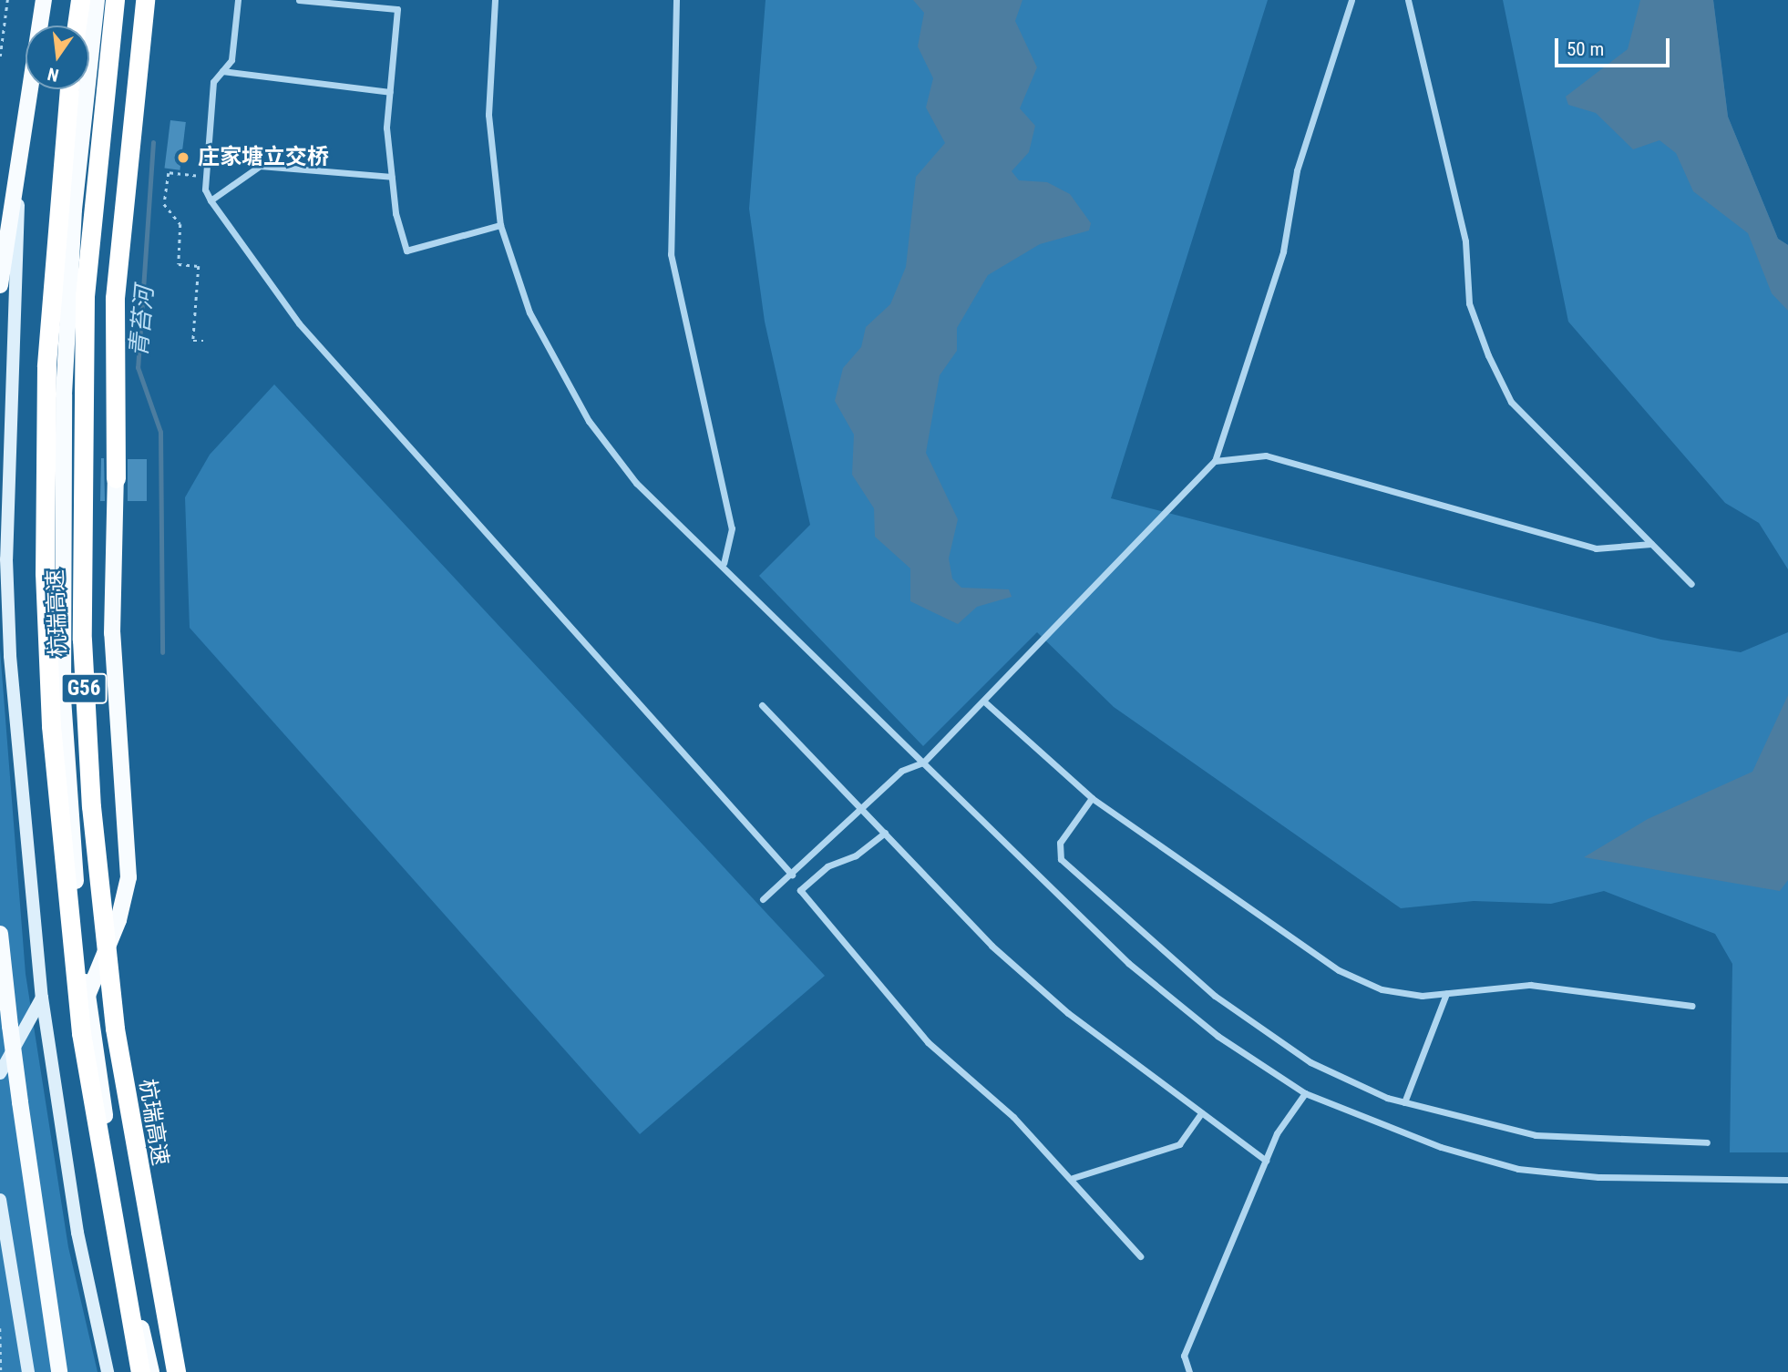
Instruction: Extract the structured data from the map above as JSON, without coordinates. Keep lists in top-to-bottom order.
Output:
{
  "streets": {
    "highway": ["杭瑞高速", "G56"]
  },
  "water": ["青苔河"],
  "places": ["庄家塘立交桥"],
  "scale_bar": "50 m",
  "north": "bottom"
}
